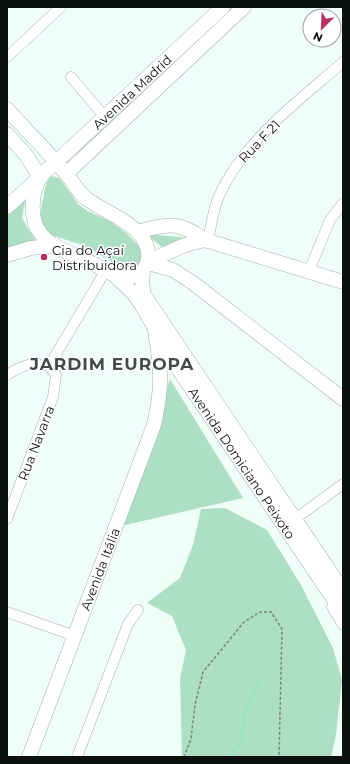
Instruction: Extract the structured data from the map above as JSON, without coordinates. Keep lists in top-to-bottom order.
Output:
{
  "streets": {
    "main road": ["Avenida Madrid", "Avenida Domiciano Peixoto", "Avenida Itália"],
    "street": ["Rua F 21", "Rua Navarra"]
  },
  "crossings": [
    ["Avenida Domiciano Peixoto", "Avenida Itália"]
  ],
  "districts": ["JARDIM EUROPA"],
  "places": ["Cia do Açaí Distribuidora"],
  "north": "bottom left"
}
